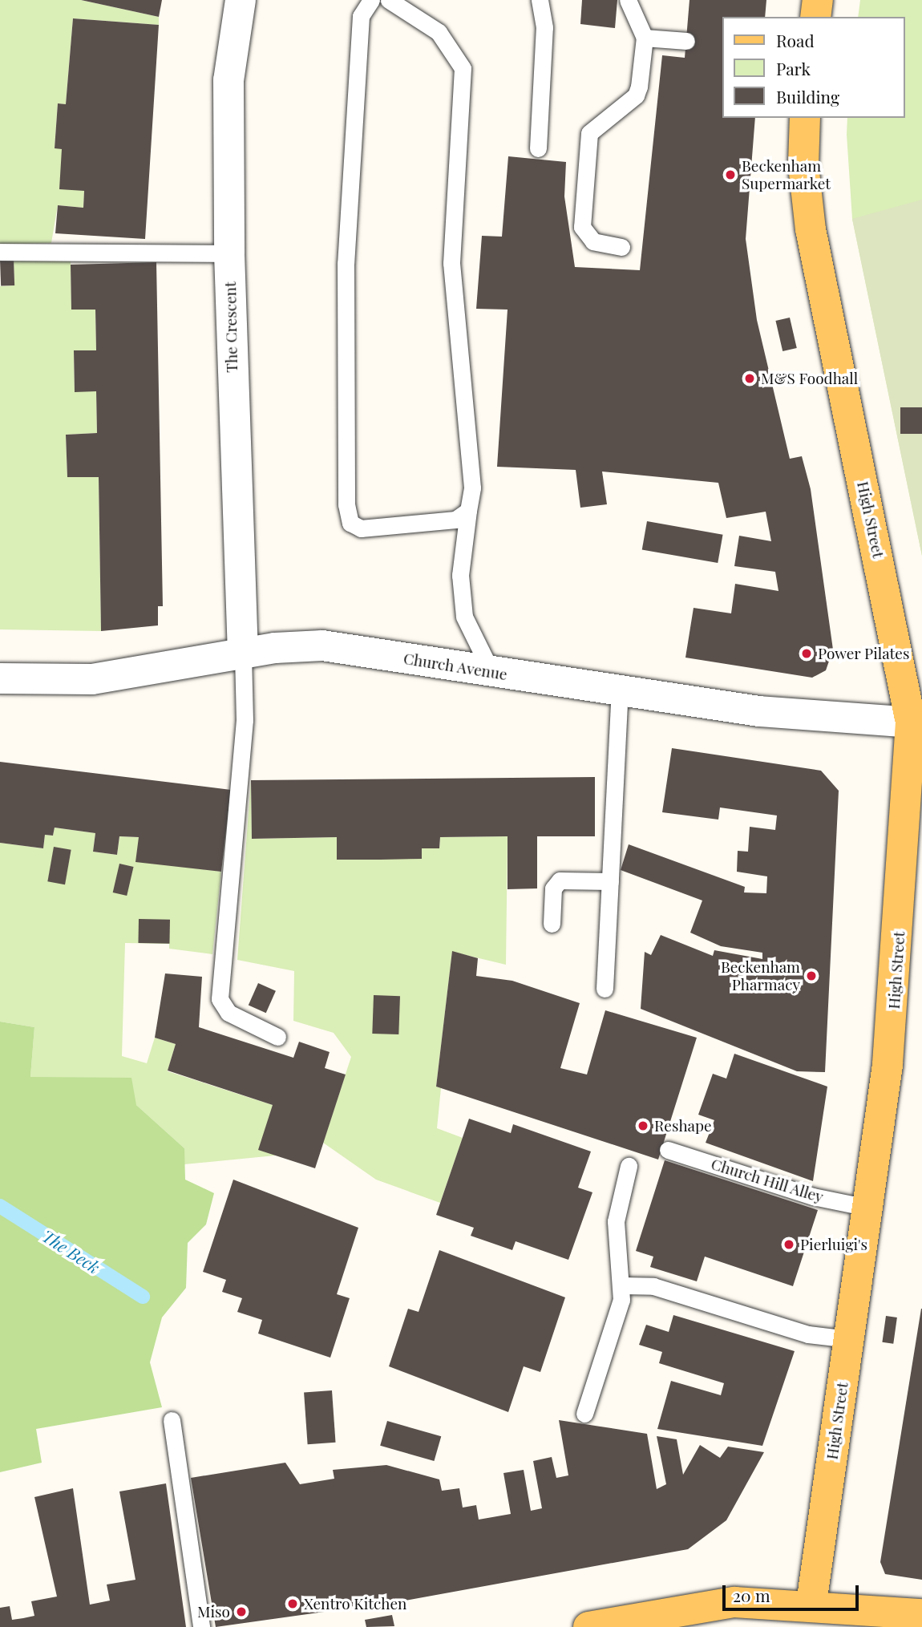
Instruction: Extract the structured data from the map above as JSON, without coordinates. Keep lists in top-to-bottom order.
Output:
{
  "streets": {
    "main road": ["High Street"],
    "street": ["The Crescent", "Church Avenue"],
    "lane": ["Church Hill Alley"]
  },
  "crossings": [
    ["The Crescent", "Church Avenue"],
    ["High Street", "Church Avenue"],
    ["High Street", "Church Hill Alley"]
  ],
  "water": ["The Beck"],
  "places": [
    "Beckenham Supermarket",
    "M&S Foodhall",
    "Power Pilates",
    "Beckenham Pharmacy",
    "Reshape",
    "Pierluigi's",
    "Xentro Kitchen",
    "Miso"
  ],
  "legend": ["Road", "Park", "Building"],
  "scale_bar": "20 m"
}
